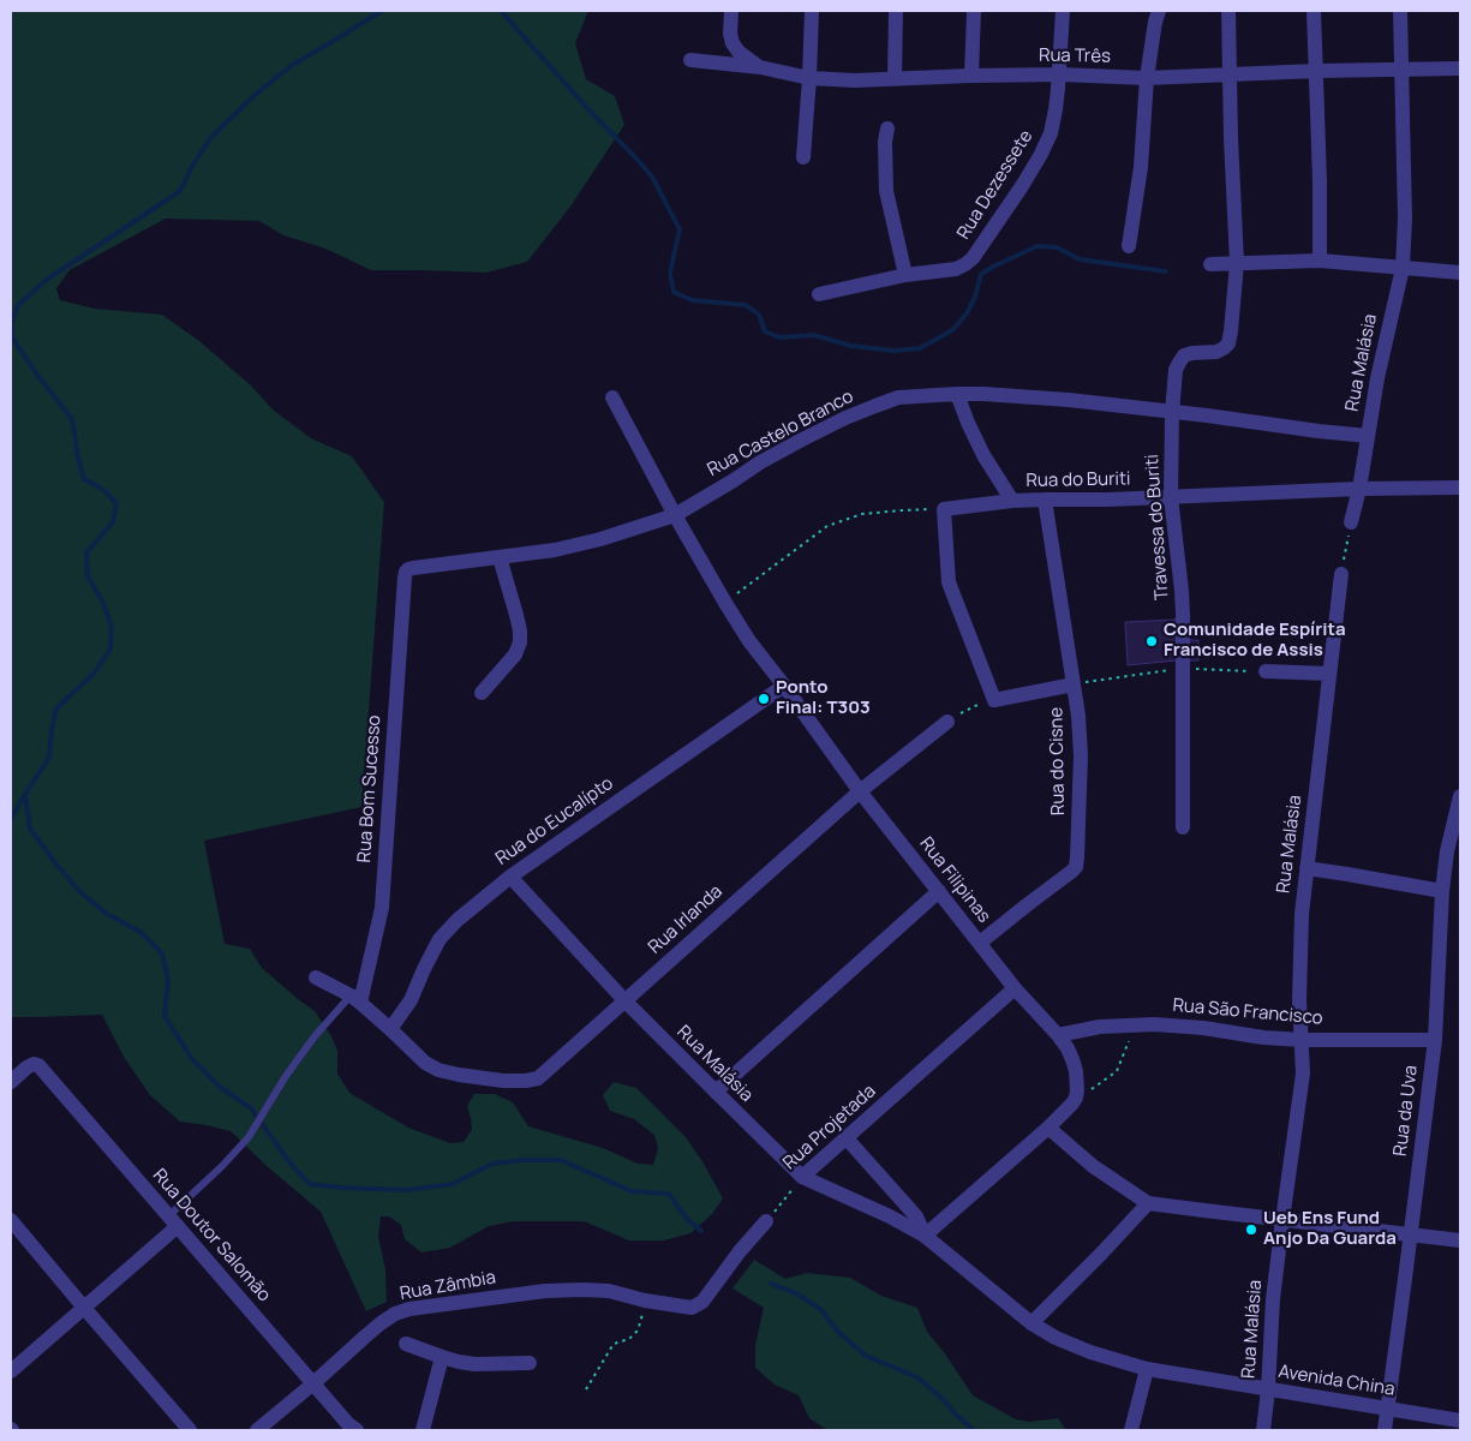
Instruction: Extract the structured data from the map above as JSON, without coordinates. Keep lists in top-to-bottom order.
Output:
{
  "streets": {
    "street": [
      "Rua Três",
      "Rua Dezessete",
      "Rua Malásia",
      "Rua Castelo Branco",
      "Rua do Buriti",
      "Travessa do Buriti",
      "Rua do Cisne",
      "Rua Bom Sucesso",
      "Rua do Eucalípto",
      "Rua Filipinas",
      "Rua Irlanda",
      "Rua São Francisco",
      "Rua da Uva",
      "Rua Projetada",
      "Rua Doutor Salomão",
      "Rua Zâmbia",
      "Avenida China"
    ]
  },
  "crossings": [
    ["Rua Três", "Rua Dezessete"],
    ["Rua Três", "Rua Malásia"],
    ["Rua Malásia", "Rua Castelo Branco"],
    ["Rua Malásia", "Rua do Buriti"],
    ["Rua Malásia", "Rua do Eucalípto"],
    ["Rua Malásia", "Rua Irlanda"],
    ["Rua Malásia", "Rua São Francisco"],
    ["Rua Malásia", "Rua Projetada"],
    ["Rua Malásia", "Avenida China"],
    ["Rua Castelo Branco", "Travessa do Buriti"],
    ["Rua Castelo Branco", "Rua Bom Sucesso"],
    ["Rua do Buriti", "Travessa do Buriti"],
    ["Rua do Buriti", "Rua do Cisne"],
    ["Rua do Cisne", "Rua Filipinas"],
    ["Rua do Eucalípto", "Rua Filipinas"],
    ["Rua do Eucalípto", "Rua Irlanda"],
    ["Rua Filipinas", "Rua Irlanda"],
    ["Rua Filipinas", "Rua São Francisco"],
    ["Rua Filipinas", "Rua Projetada"],
    ["Rua São Francisco", "Rua da Uva"],
    ["Rua da Uva", "Avenida China"],
    ["Rua Projetada", "Rua Zâmbia"],
    ["Rua Doutor Salomão", "Rua Zâmbia"]
  ],
  "places": ["Comunidade Espírita Francisco de Assis", "Ponto Final: T303", "Ueb Ens Fund Anjo Da Guarda"]
}
